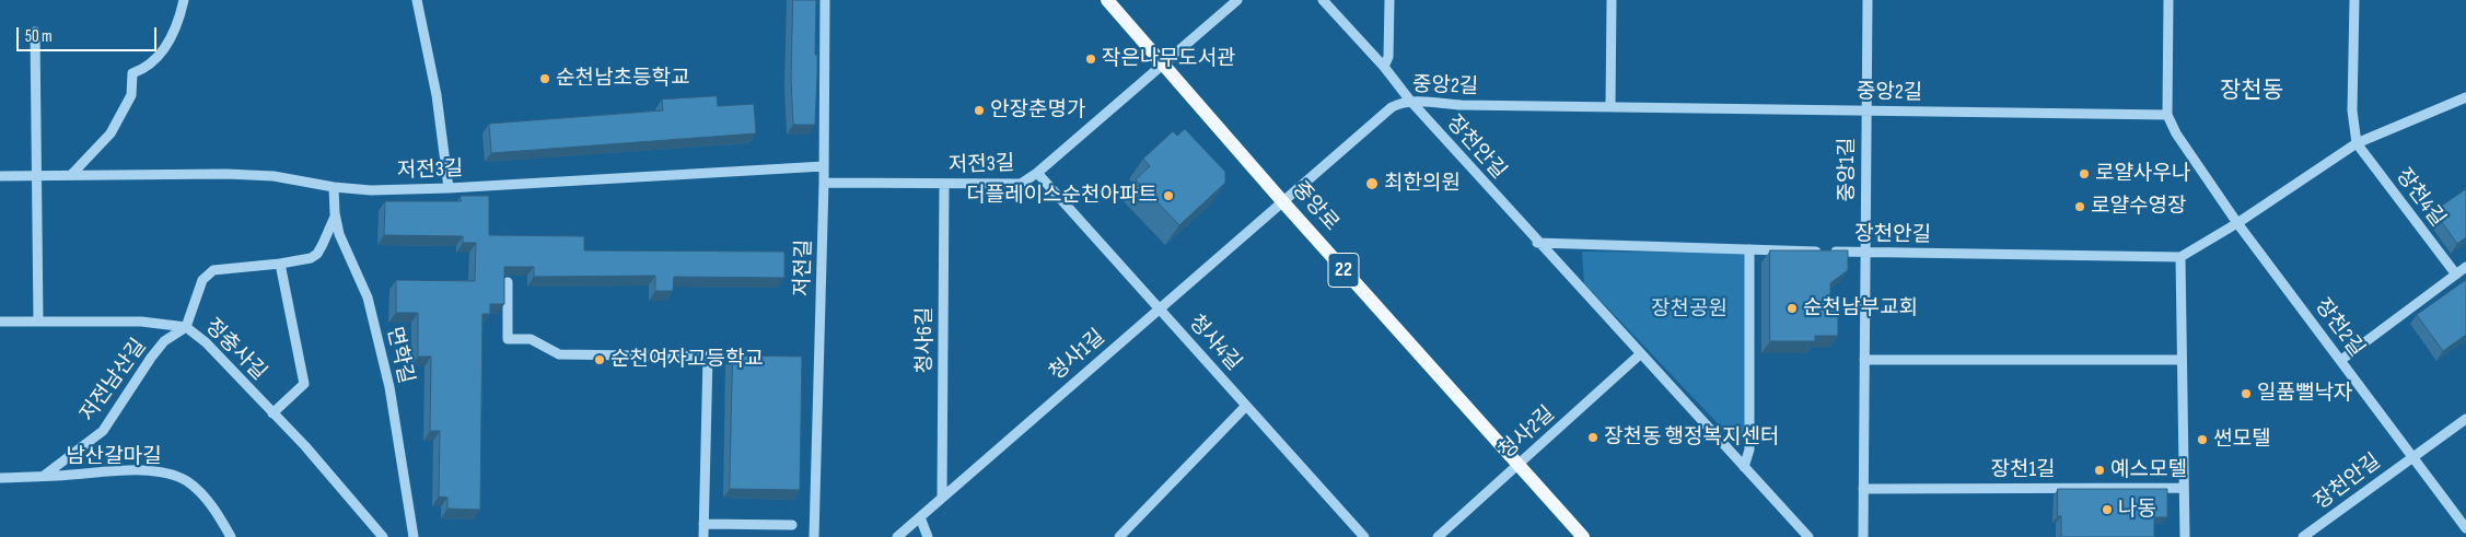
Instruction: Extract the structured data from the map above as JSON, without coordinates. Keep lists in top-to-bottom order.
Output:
{
  "streets": {
    "main road": ["중앙로", "22"],
    "street": [
      "중앙2길",
      "장천안길",
      "저전3길",
      "중앙1길",
      "장천4길",
      "저전길",
      "장천2길",
      "청사6길",
      "청사4길",
      "정충사길",
      "면학길",
      "청사1길",
      "저전남산길",
      "청사2길",
      "남산갈마길",
      "장천1길"
    ]
  },
  "crossings": [
    ["중앙2길", "장천안길"],
    ["중앙2길", "중앙1길"],
    ["중앙2길", "중앙로"],
    ["중앙2길", "장천2길"],
    ["중앙2길", "청사1길"],
    ["장천안길", "중앙1길"],
    ["장천안길", "장천2길"],
    ["장천안길", "청사2길"],
    ["저전3길", "중앙로"],
    ["저전3길", "저전길"],
    ["저전3길", "청사6길"],
    ["저전3길", "청사4길"],
    ["저전3길", "면학길"],
    ["중앙1길", "장천1길"],
    ["중앙로", "청사1길"],
    ["중앙로", "청사2길"],
    ["청사6길", "청사1길"],
    ["청사4길", "청사1길"],
    ["정충사길", "저전남산길"],
    ["저전남산길", "남산갈마길"]
  ],
  "districts": ["장천동"],
  "parks": ["장천공원"],
  "places": [
    "작은나무도서관",
    "순천남초등학교",
    "안장춘명가",
    "로얄사우나",
    "최한의원",
    "더플레이스순천아파트",
    "로얄수영장",
    "순천남부교회",
    "순천여자고등학교",
    "일품뻘낙자",
    "장천동 행정복지센터",
    "썬모텔",
    "예스모텔",
    "나동"
  ],
  "scale_bar": "50 m"
}
